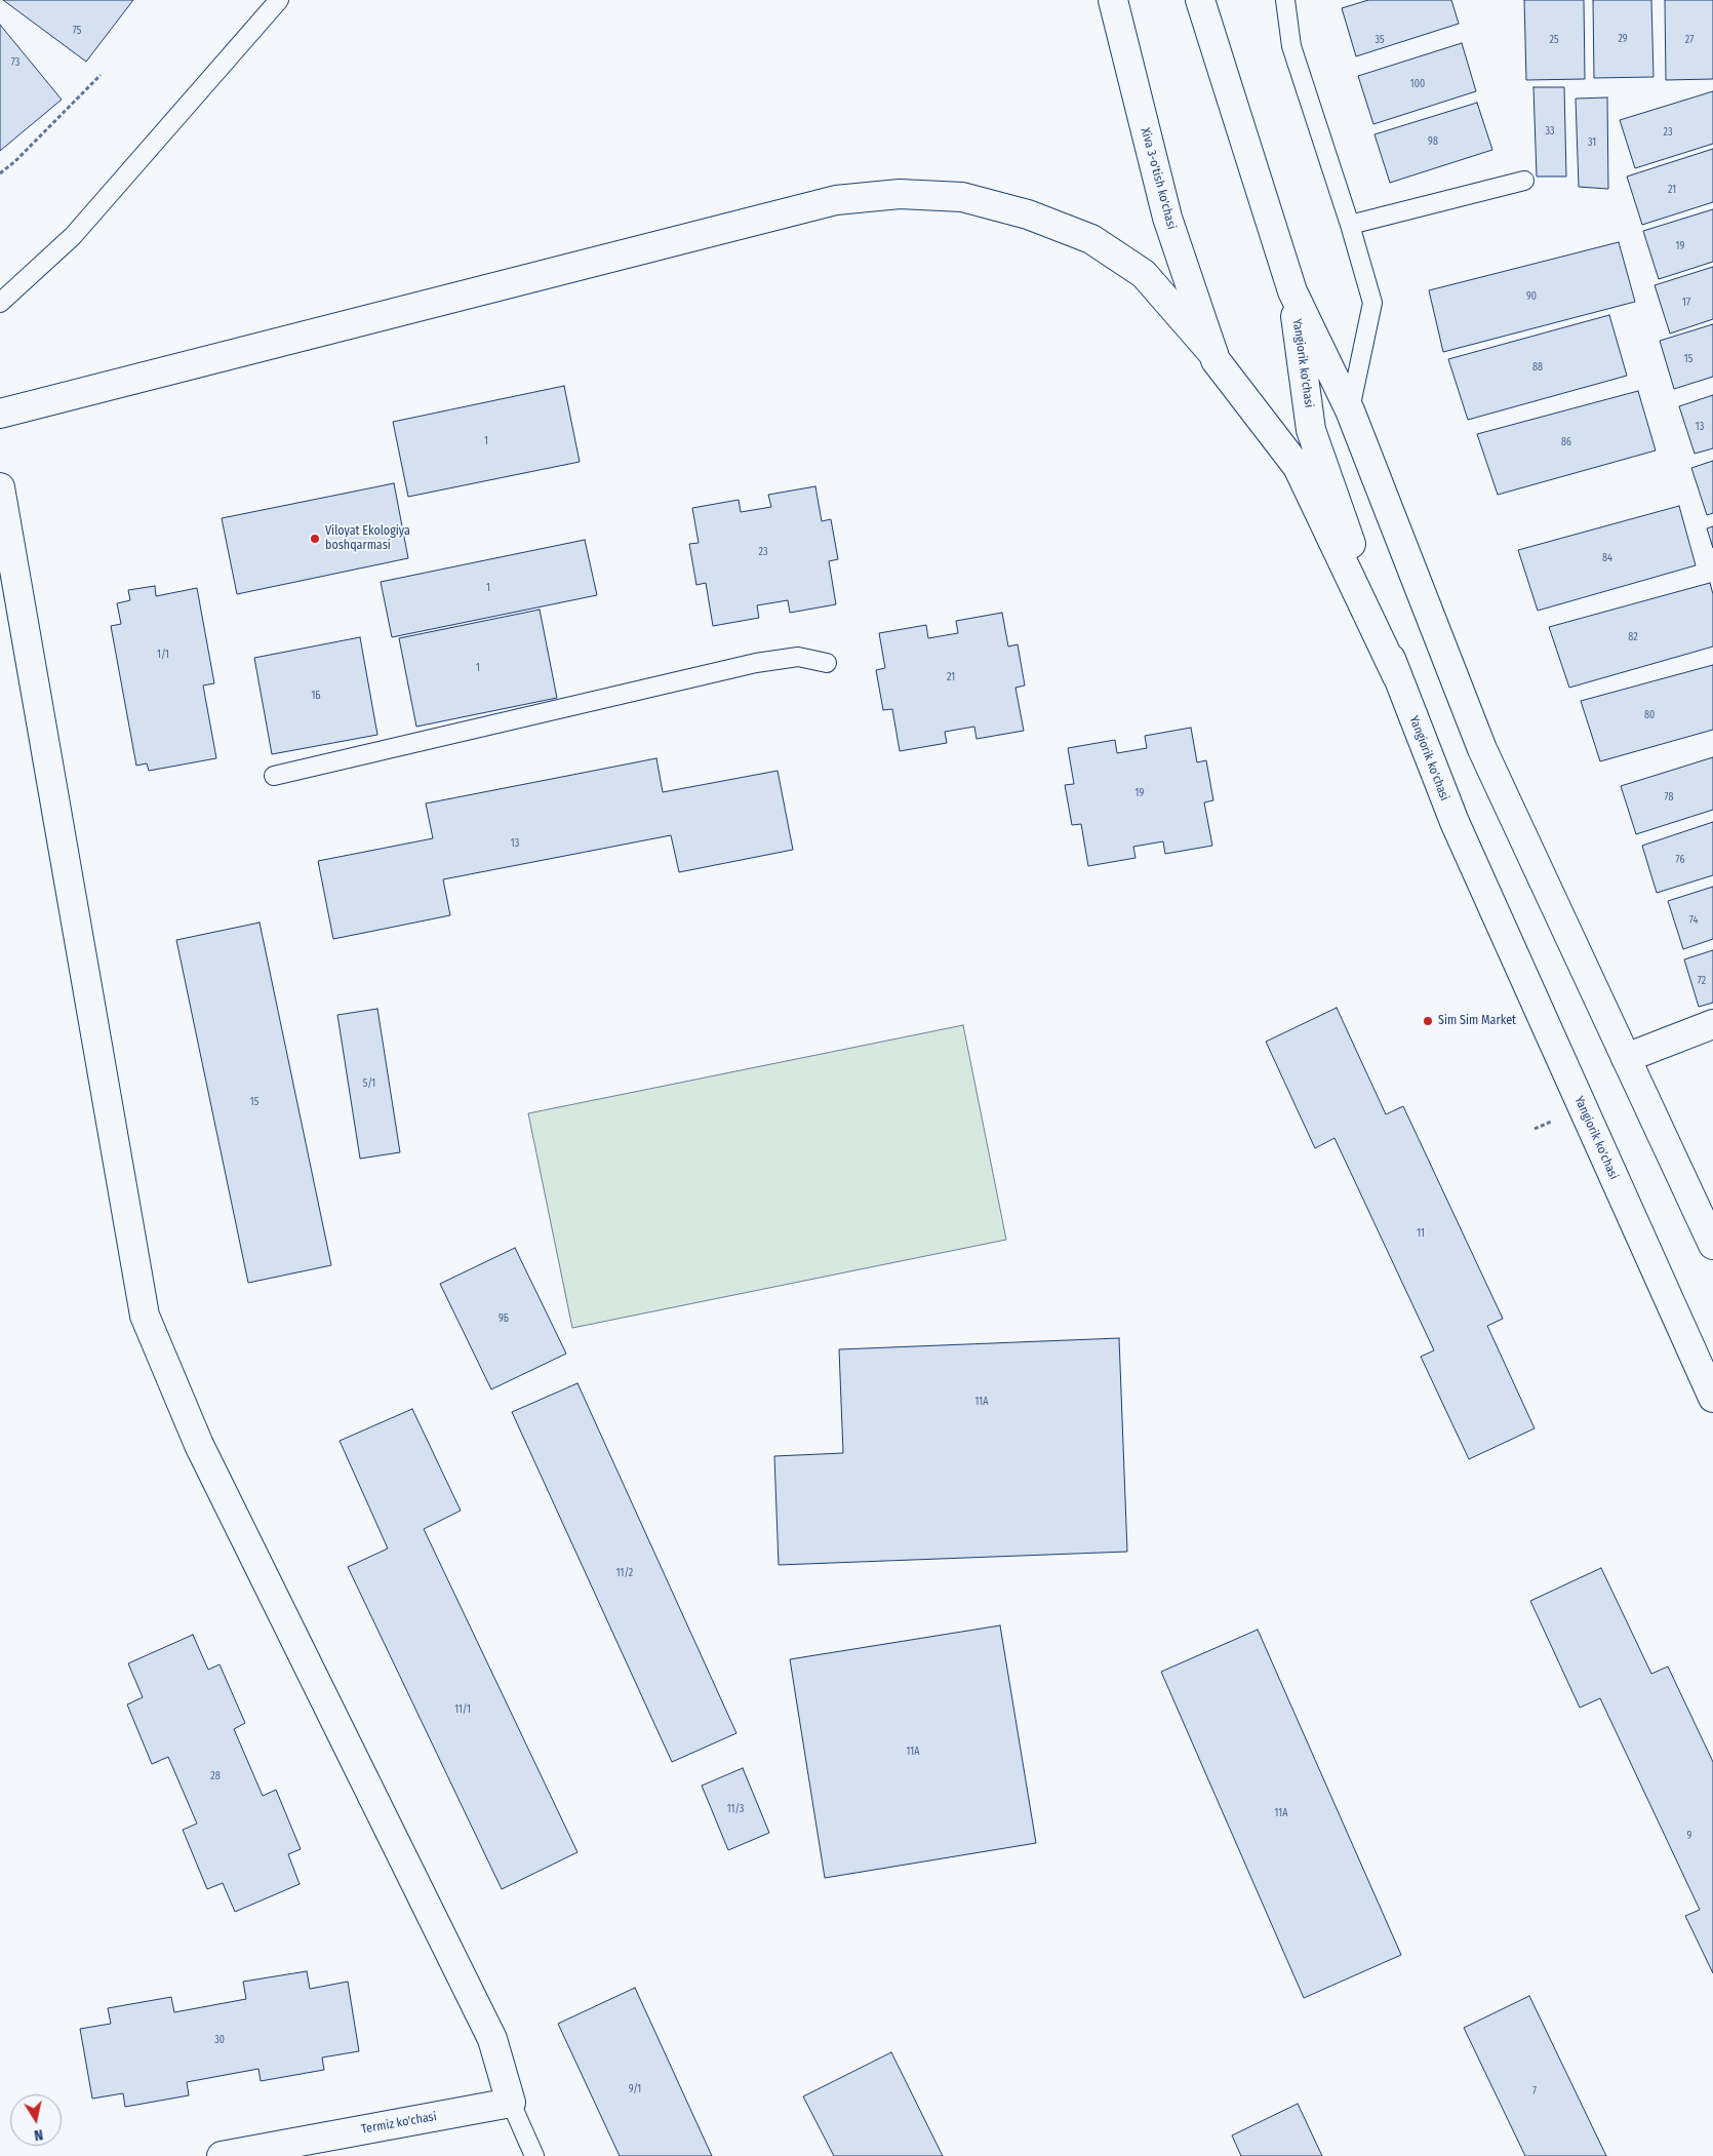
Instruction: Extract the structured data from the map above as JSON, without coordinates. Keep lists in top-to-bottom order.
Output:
{
  "streets": {
    "main road": ["Xiva 3-o'tish ko'chasi", "Yangiorik ko'chasi", "Termiz ko'chasi"]
  },
  "places": ["Viloyat Ekologiya boshqarmasi", "Sim Sim Market"],
  "house_numbers": [
    "75",
    "29",
    "35",
    "25",
    "27",
    "73",
    "100",
    "33",
    "23",
    "98",
    "31",
    "21",
    "19",
    "90",
    "17",
    "15",
    "88",
    "13",
    "1",
    "86",
    "23",
    "84",
    "1",
    "82",
    "1/1",
    "1",
    "21",
    "1Б",
    "80",
    "19",
    "78",
    "13",
    "76",
    "74",
    "72",
    "5/1",
    "15",
    "11",
    "9Б",
    "11А",
    "11/2",
    "11/1",
    "11А",
    "28",
    "11/3",
    "11A",
    "9",
    "30",
    "9/1",
    "7"
  ],
  "north": "bottom"
}
